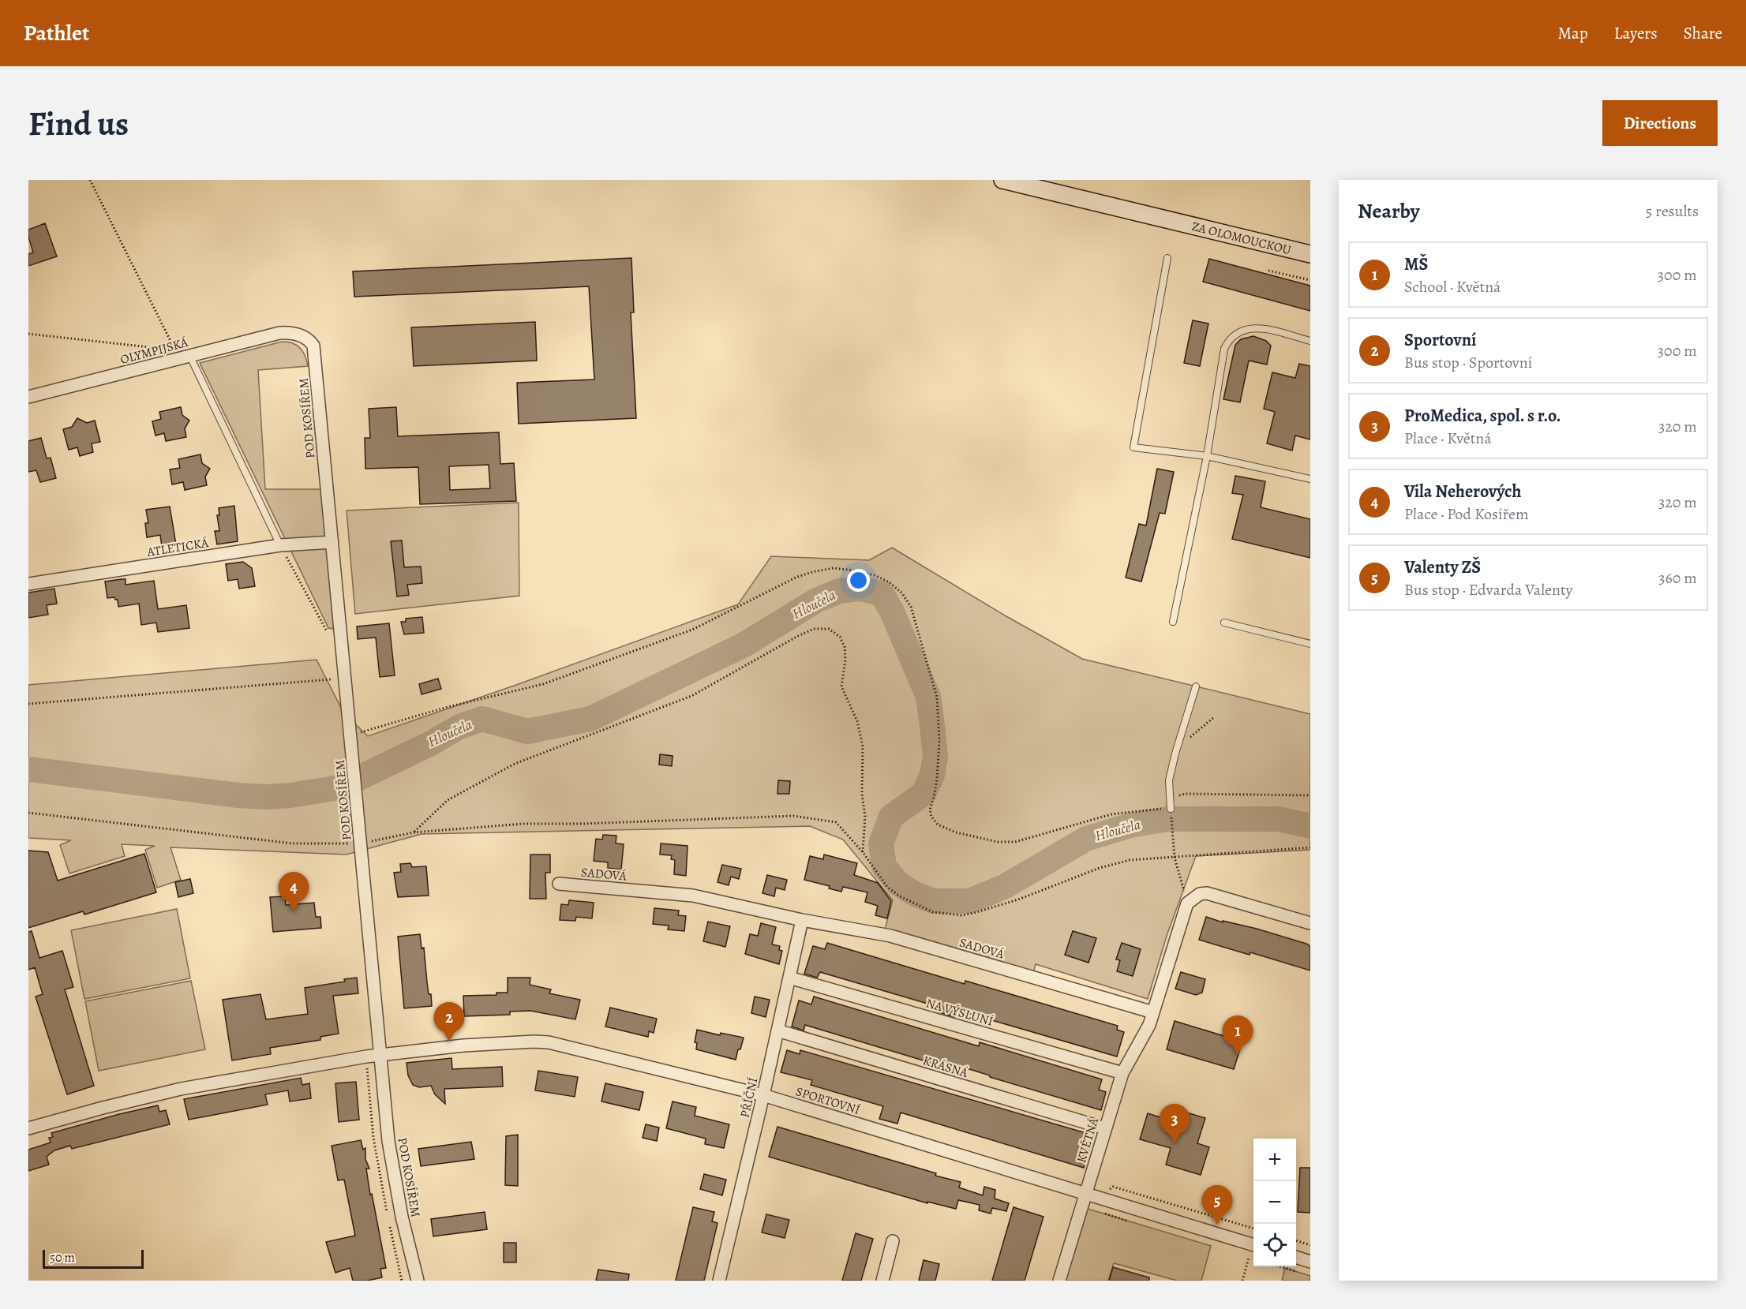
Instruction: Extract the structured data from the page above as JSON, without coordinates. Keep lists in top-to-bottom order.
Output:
{
  "streets": {
    "main road": ["ZA OLOMOUCKOU"],
    "street": [
      "OLYMPIJSKÁ",
      "POD KOSÍŘEM",
      "ATLETICKÁ",
      "SADOVÁ",
      "NA VÝSLUNÍ",
      "KRÁSNÁ",
      "PŘÍČNÍ",
      "SPORTOVNÍ",
      "KVĚTNÁ"
    ]
  },
  "crossings": [
    ["OLYMPIJSKÁ", "POD KOSÍŘEM"],
    ["POD KOSÍŘEM", "ATLETICKÁ"],
    ["POD KOSÍŘEM", "SPORTOVNÍ"],
    ["SADOVÁ", "PŘÍČNÍ"],
    ["SADOVÁ", "KVĚTNÁ"],
    ["NA VÝSLUNÍ", "PŘÍČNÍ"],
    ["NA VÝSLUNÍ", "KVĚTNÁ"],
    ["KRÁSNÁ", "PŘÍČNÍ"],
    ["KRÁSNÁ", "KVĚTNÁ"],
    ["PŘÍČNÍ", "SPORTOVNÍ"],
    ["SPORTOVNÍ", "KVĚTNÁ"]
  ],
  "water": ["Hloučela"],
  "scale_bar": "50 m",
  "page": {
    "header": "Pathlet",
    "nav": ["Map", "Layers", "Share"],
    "buttons": "Directions",
    "title": "Find us",
    "heading": ["Nearby", "5 results"],
    "list": [
      {
        "mark": "1",
        "name": "MŠ",
        "note": "School · Květná",
        "value": "300 m"
      },
      {
        "mark": "2",
        "name": "Sportovní",
        "note": "Bus stop · Sportovní",
        "value": "300 m"
      },
      {
        "mark": "3",
        "name": "ProMedica, spol. s r.o.",
        "note": "Place · Květná",
        "value": "320 m"
      },
      {
        "mark": "4",
        "name": "Vila Neherových",
        "note": "Place · Pod Kosířem",
        "value": "320 m"
      },
      {
        "mark": "5",
        "name": "Valenty ZŠ",
        "note": "Bus stop · Edvarda Valenty",
        "value": "360 m"
      }
    ],
    "pins": [
      "4",
      "2",
      "1",
      "3",
      "5"
    ],
    "map_buttons": ["+", "−"],
    "scale": "50 m"
  }
}
